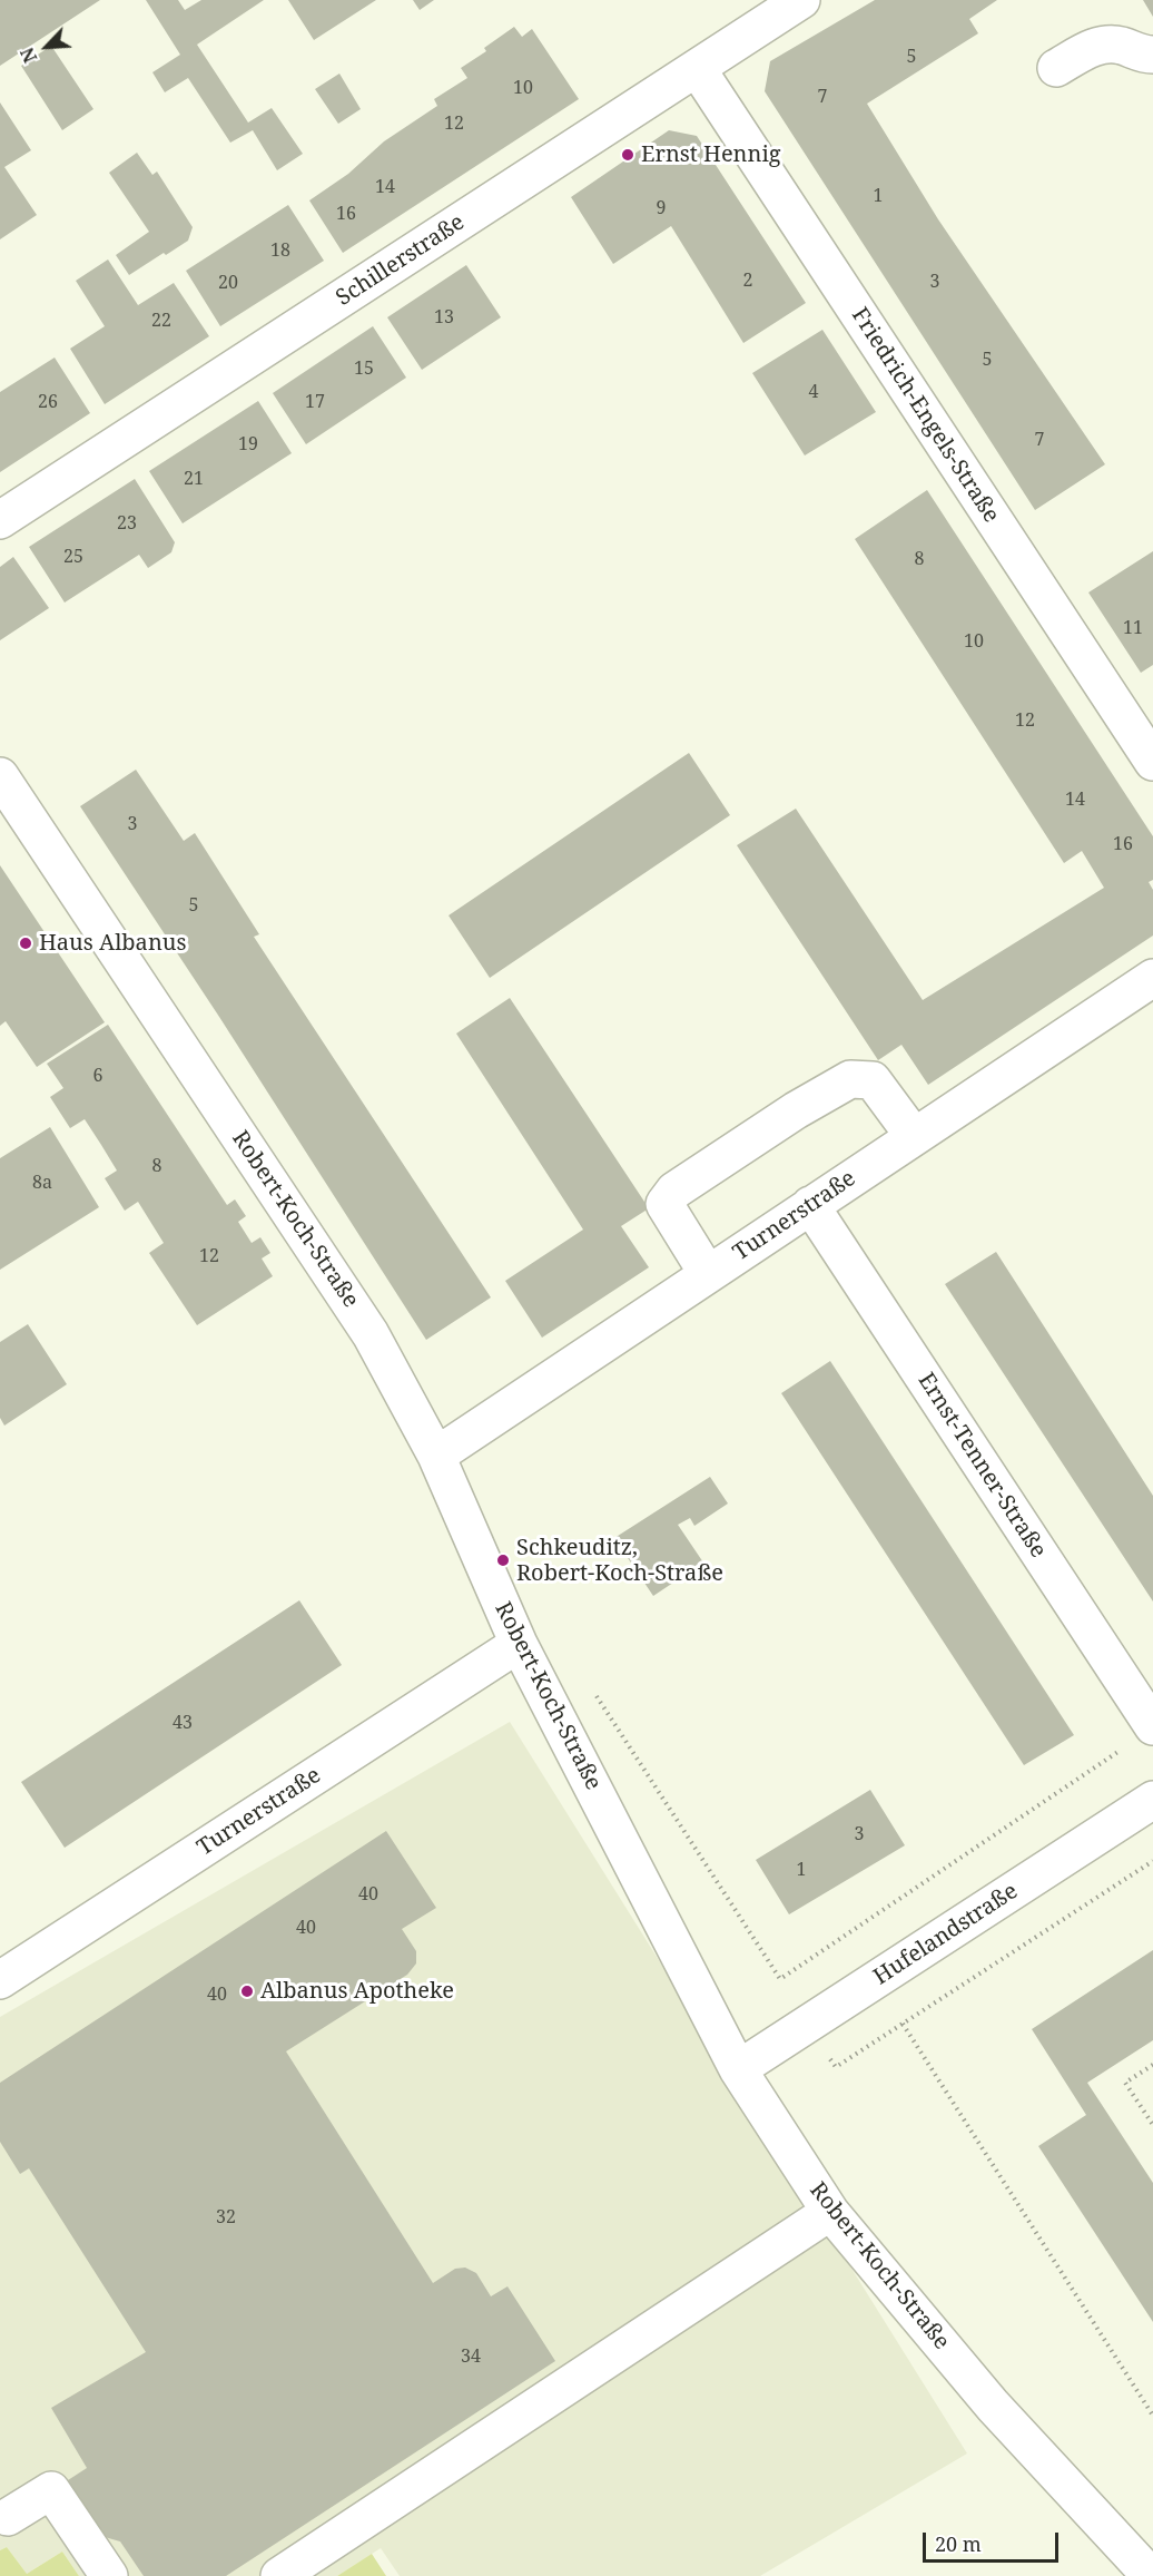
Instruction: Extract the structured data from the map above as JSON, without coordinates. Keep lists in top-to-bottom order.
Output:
{
  "streets": {
    "street": [
      "Schillerstraße",
      "Friedrich-Engels-Straße",
      "Turnerstraße",
      "Robert-Koch-Straße",
      "Ernst-Tenner-Straße",
      "Hufelandstraße"
    ]
  },
  "crossings": [
    ["Schillerstraße", "Friedrich-Engels-Straße"],
    ["Turnerstraße", "Robert-Koch-Straße"],
    ["Turnerstraße", "Ernst-Tenner-Straße"],
    ["Robert-Koch-Straße", "Hufelandstraße"]
  ],
  "places": [
    "Ernst Hennig",
    "Haus Albanus",
    "Schkeuditz, Robert-Koch-Straße",
    "Albanus Apotheke"
  ],
  "house_numbers": [
    "5",
    "10",
    "7",
    "12",
    "14",
    "1",
    "9",
    "16",
    "18",
    "2",
    "3",
    "20",
    "13",
    "22",
    "5",
    "15",
    "4",
    "26",
    "17",
    "7",
    "19",
    "21",
    "23",
    "25",
    "8",
    "11",
    "10",
    "12",
    "14",
    "3",
    "16",
    "5",
    "6",
    "8",
    "8a",
    "12",
    "43",
    "3",
    "1",
    "40",
    "40",
    "40",
    "32",
    "34"
  ],
  "scale_bar": "20 m",
  "north": "bottom left"
}
